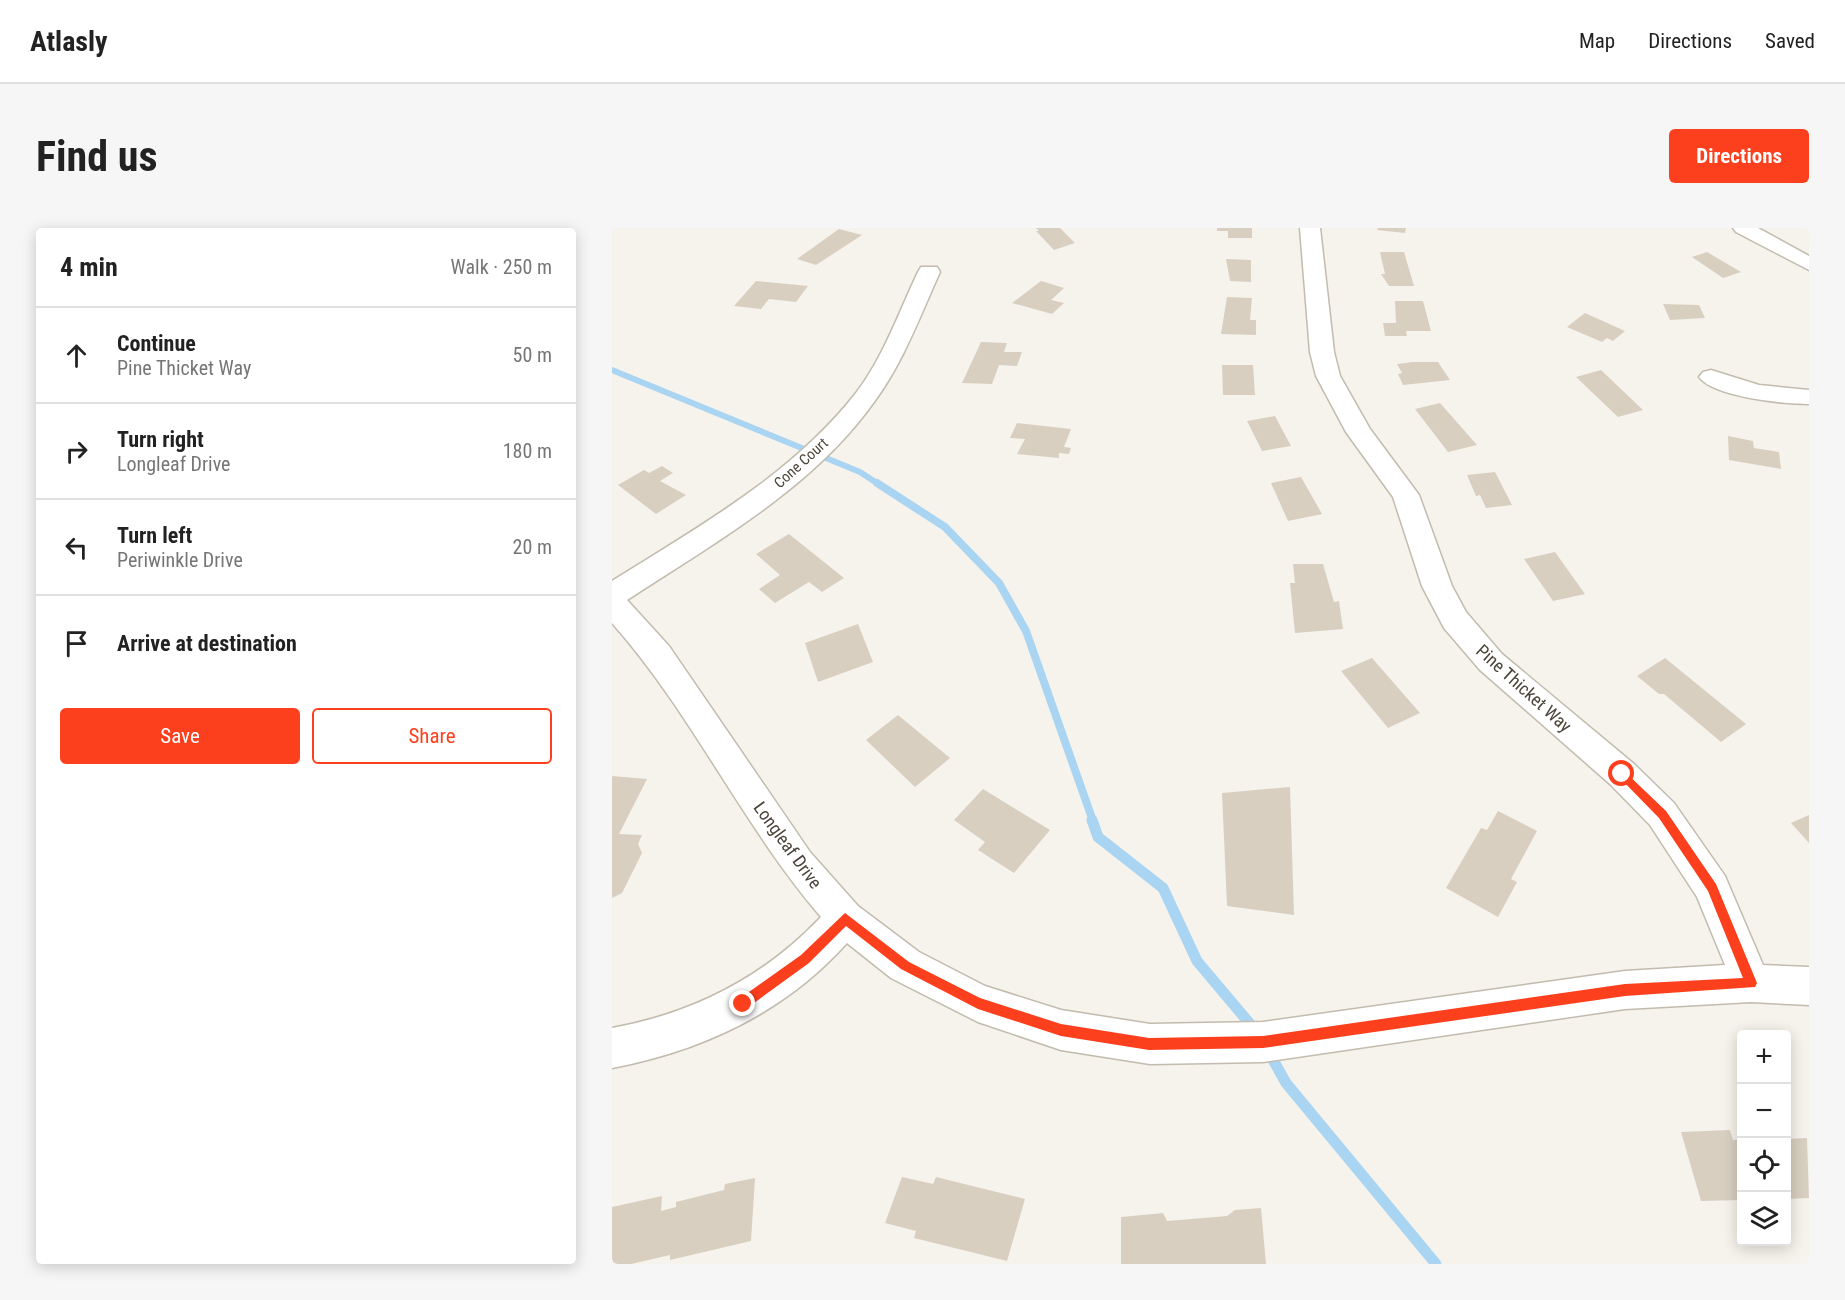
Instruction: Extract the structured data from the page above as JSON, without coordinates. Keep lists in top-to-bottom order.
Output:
{
  "streets": {
    "street": ["Cone Court", "Pine Thicket Way", "Longleaf Drive"]
  },
  "crossings": [
    ["Pine Thicket Way", "Longleaf Drive"]
  ],
  "page": {
    "header": "Atlasly",
    "nav": ["Map", "Directions", "Saved"],
    "buttons": [
      "Directions",
      ["Save", "Share"]
    ],
    "title": "Find us",
    "heading": ["4 min", "Walk · 250 m"],
    "list": [
      ["Continue", "Pine Thicket Way", "50 m"],
      ["Turn right", "Longleaf Drive", "180 m"],
      ["Turn left", "Periwinkle Drive", "20 m"],
      "Arrive at destination"
    ],
    "map_buttons": ["+", "−"]
  }
}
